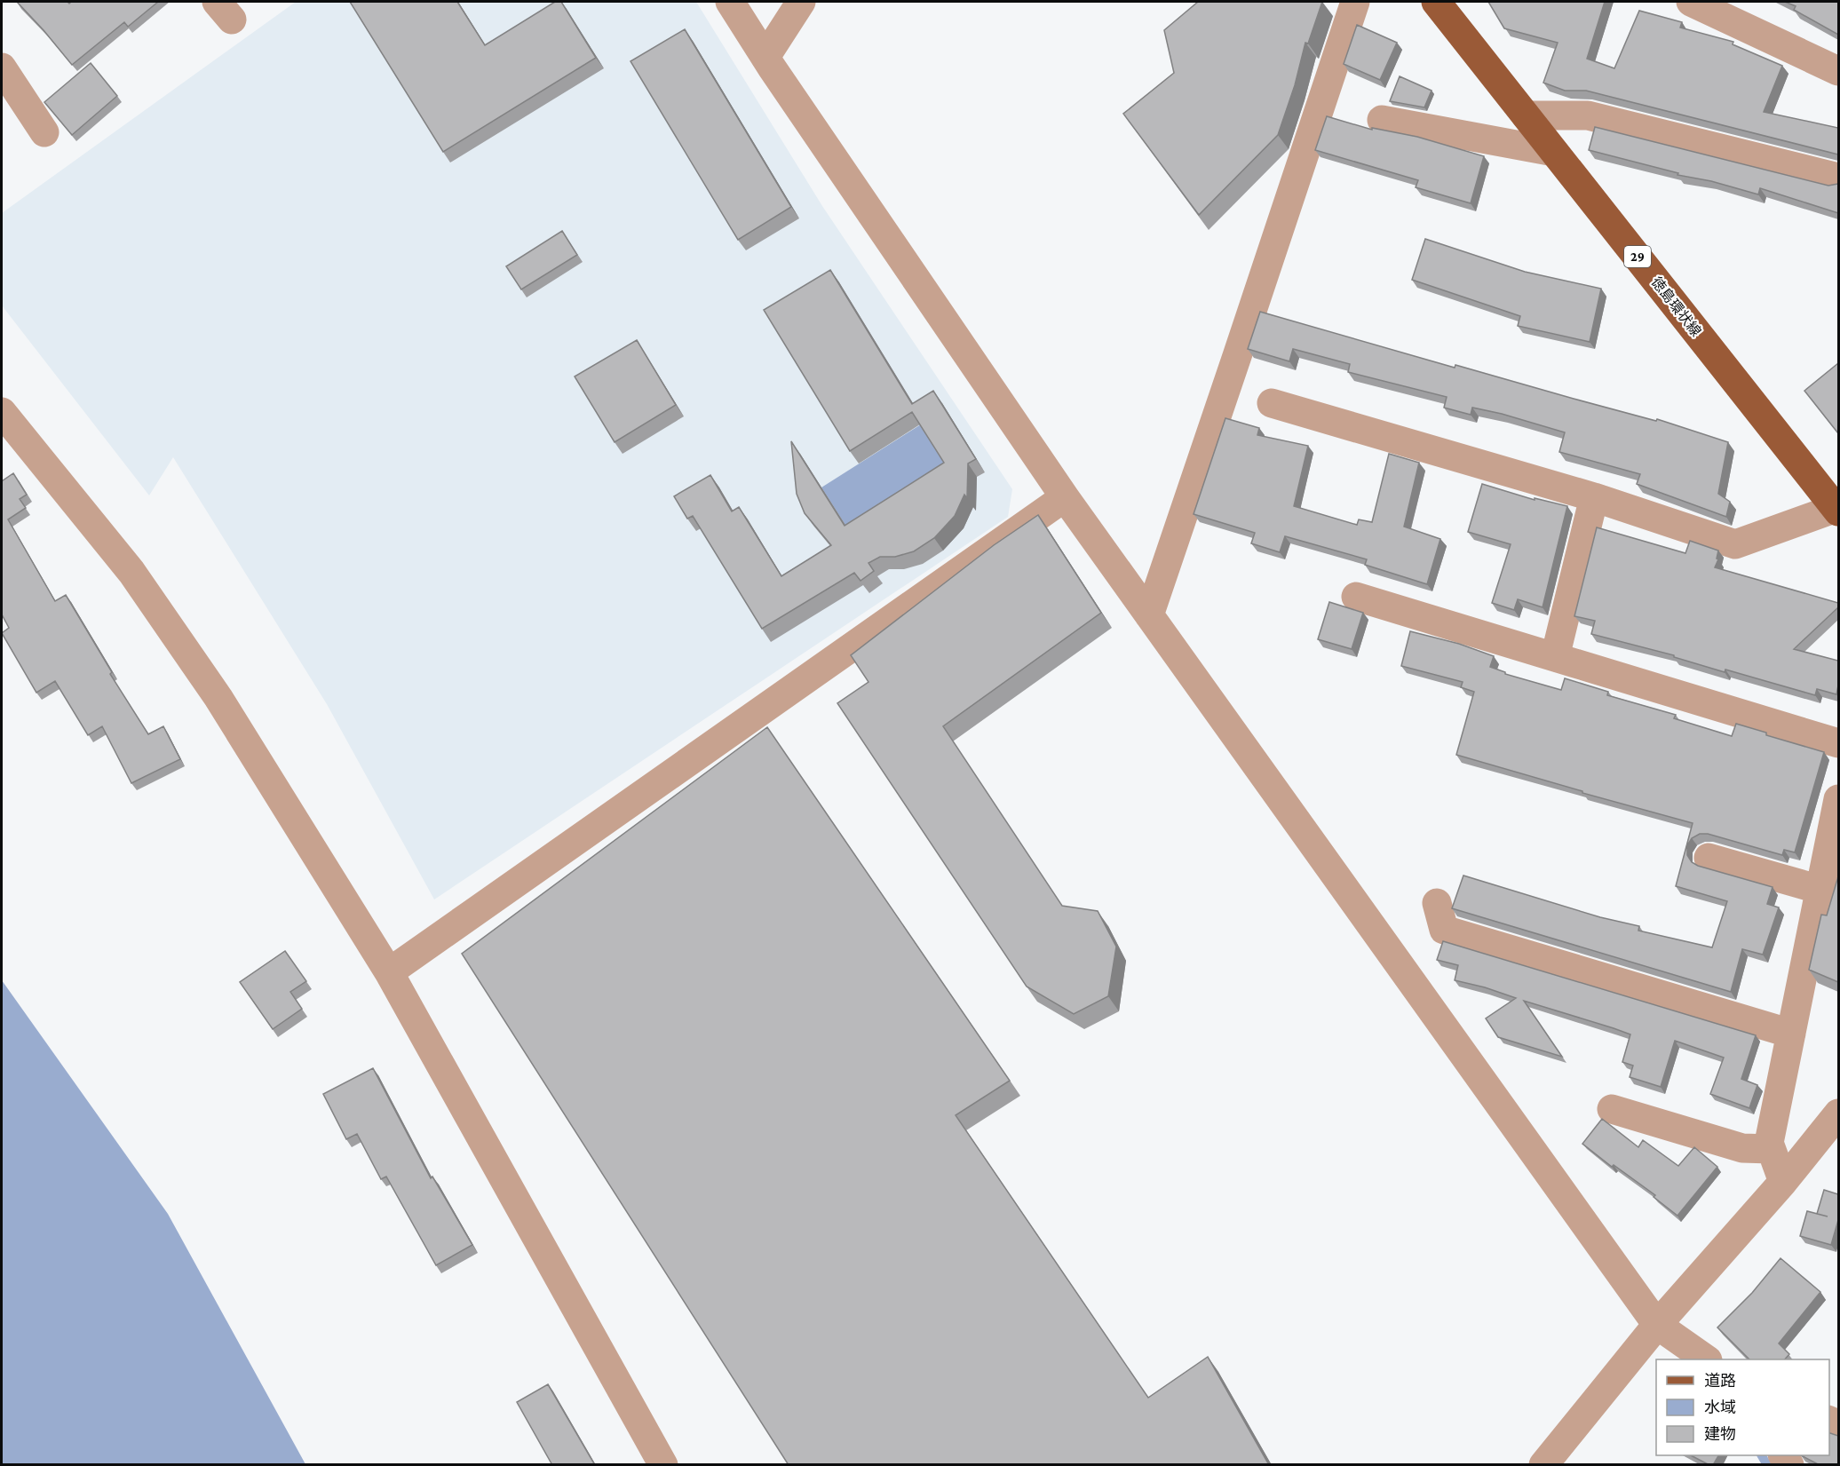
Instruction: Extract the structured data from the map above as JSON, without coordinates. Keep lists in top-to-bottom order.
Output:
{
  "streets": {
    "main road": ["29", "徳島環状線"]
  },
  "legend": ["道路", "水域", "建物"]
}
